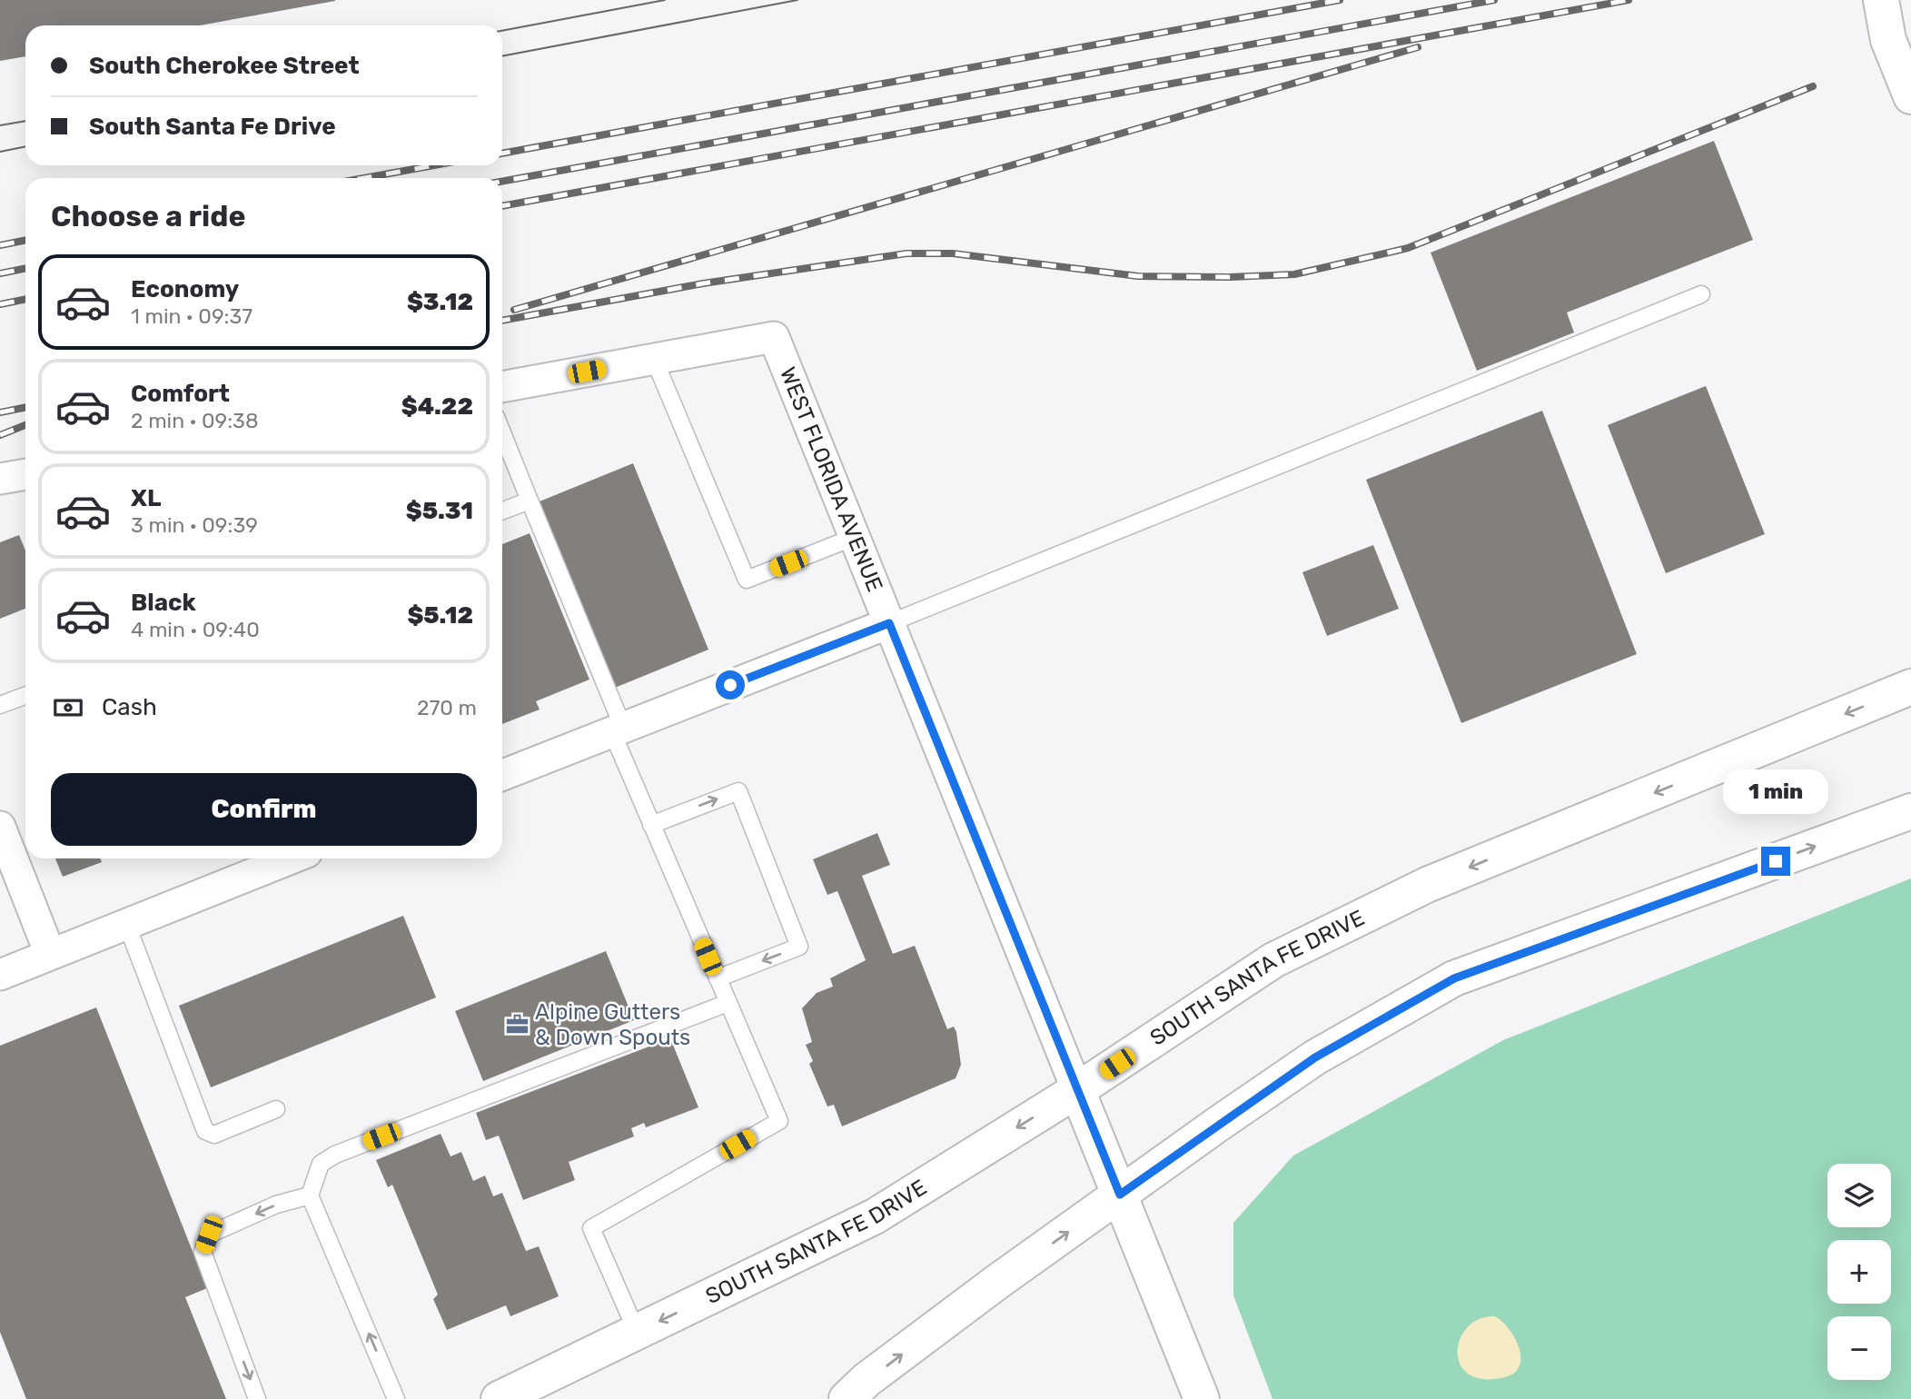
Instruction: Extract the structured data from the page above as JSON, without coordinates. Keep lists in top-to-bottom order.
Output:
{
  "streets": {
    "main road": ["WEST FLORIDA AVENUE", "SOUTH SANTA FE DRIVE"]
  },
  "crossings": [
    ["WEST FLORIDA AVENUE", "SOUTH SANTA FE DRIVE"]
  ],
  "places": {
    "office": ["Alpine Gutters & Down Spouts"]
  },
  "page": {
    "banner": ["South Cherokee Street", "South Santa Fe Drive"],
    "heading": "Choose a ride",
    "list": [
      {
        "name": "Economy",
        "note": "1 min · 09:37",
        "value": "$3.12"
      },
      {
        "name": "Comfort",
        "note": "2 min · 09:38",
        "value": "$4.22"
      },
      {
        "name": "XL",
        "note": "3 min · 09:39",
        "value": "$5.31"
      },
      {
        "name": "Black",
        "note": "4 min · 09:40",
        "value": "$5.12"
      }
    ],
    "pay": ["Cash", "270 m"],
    "buttons": "Confirm",
    "bubble": "1 min",
    "map_buttons": ["+", "−"]
  }
}
